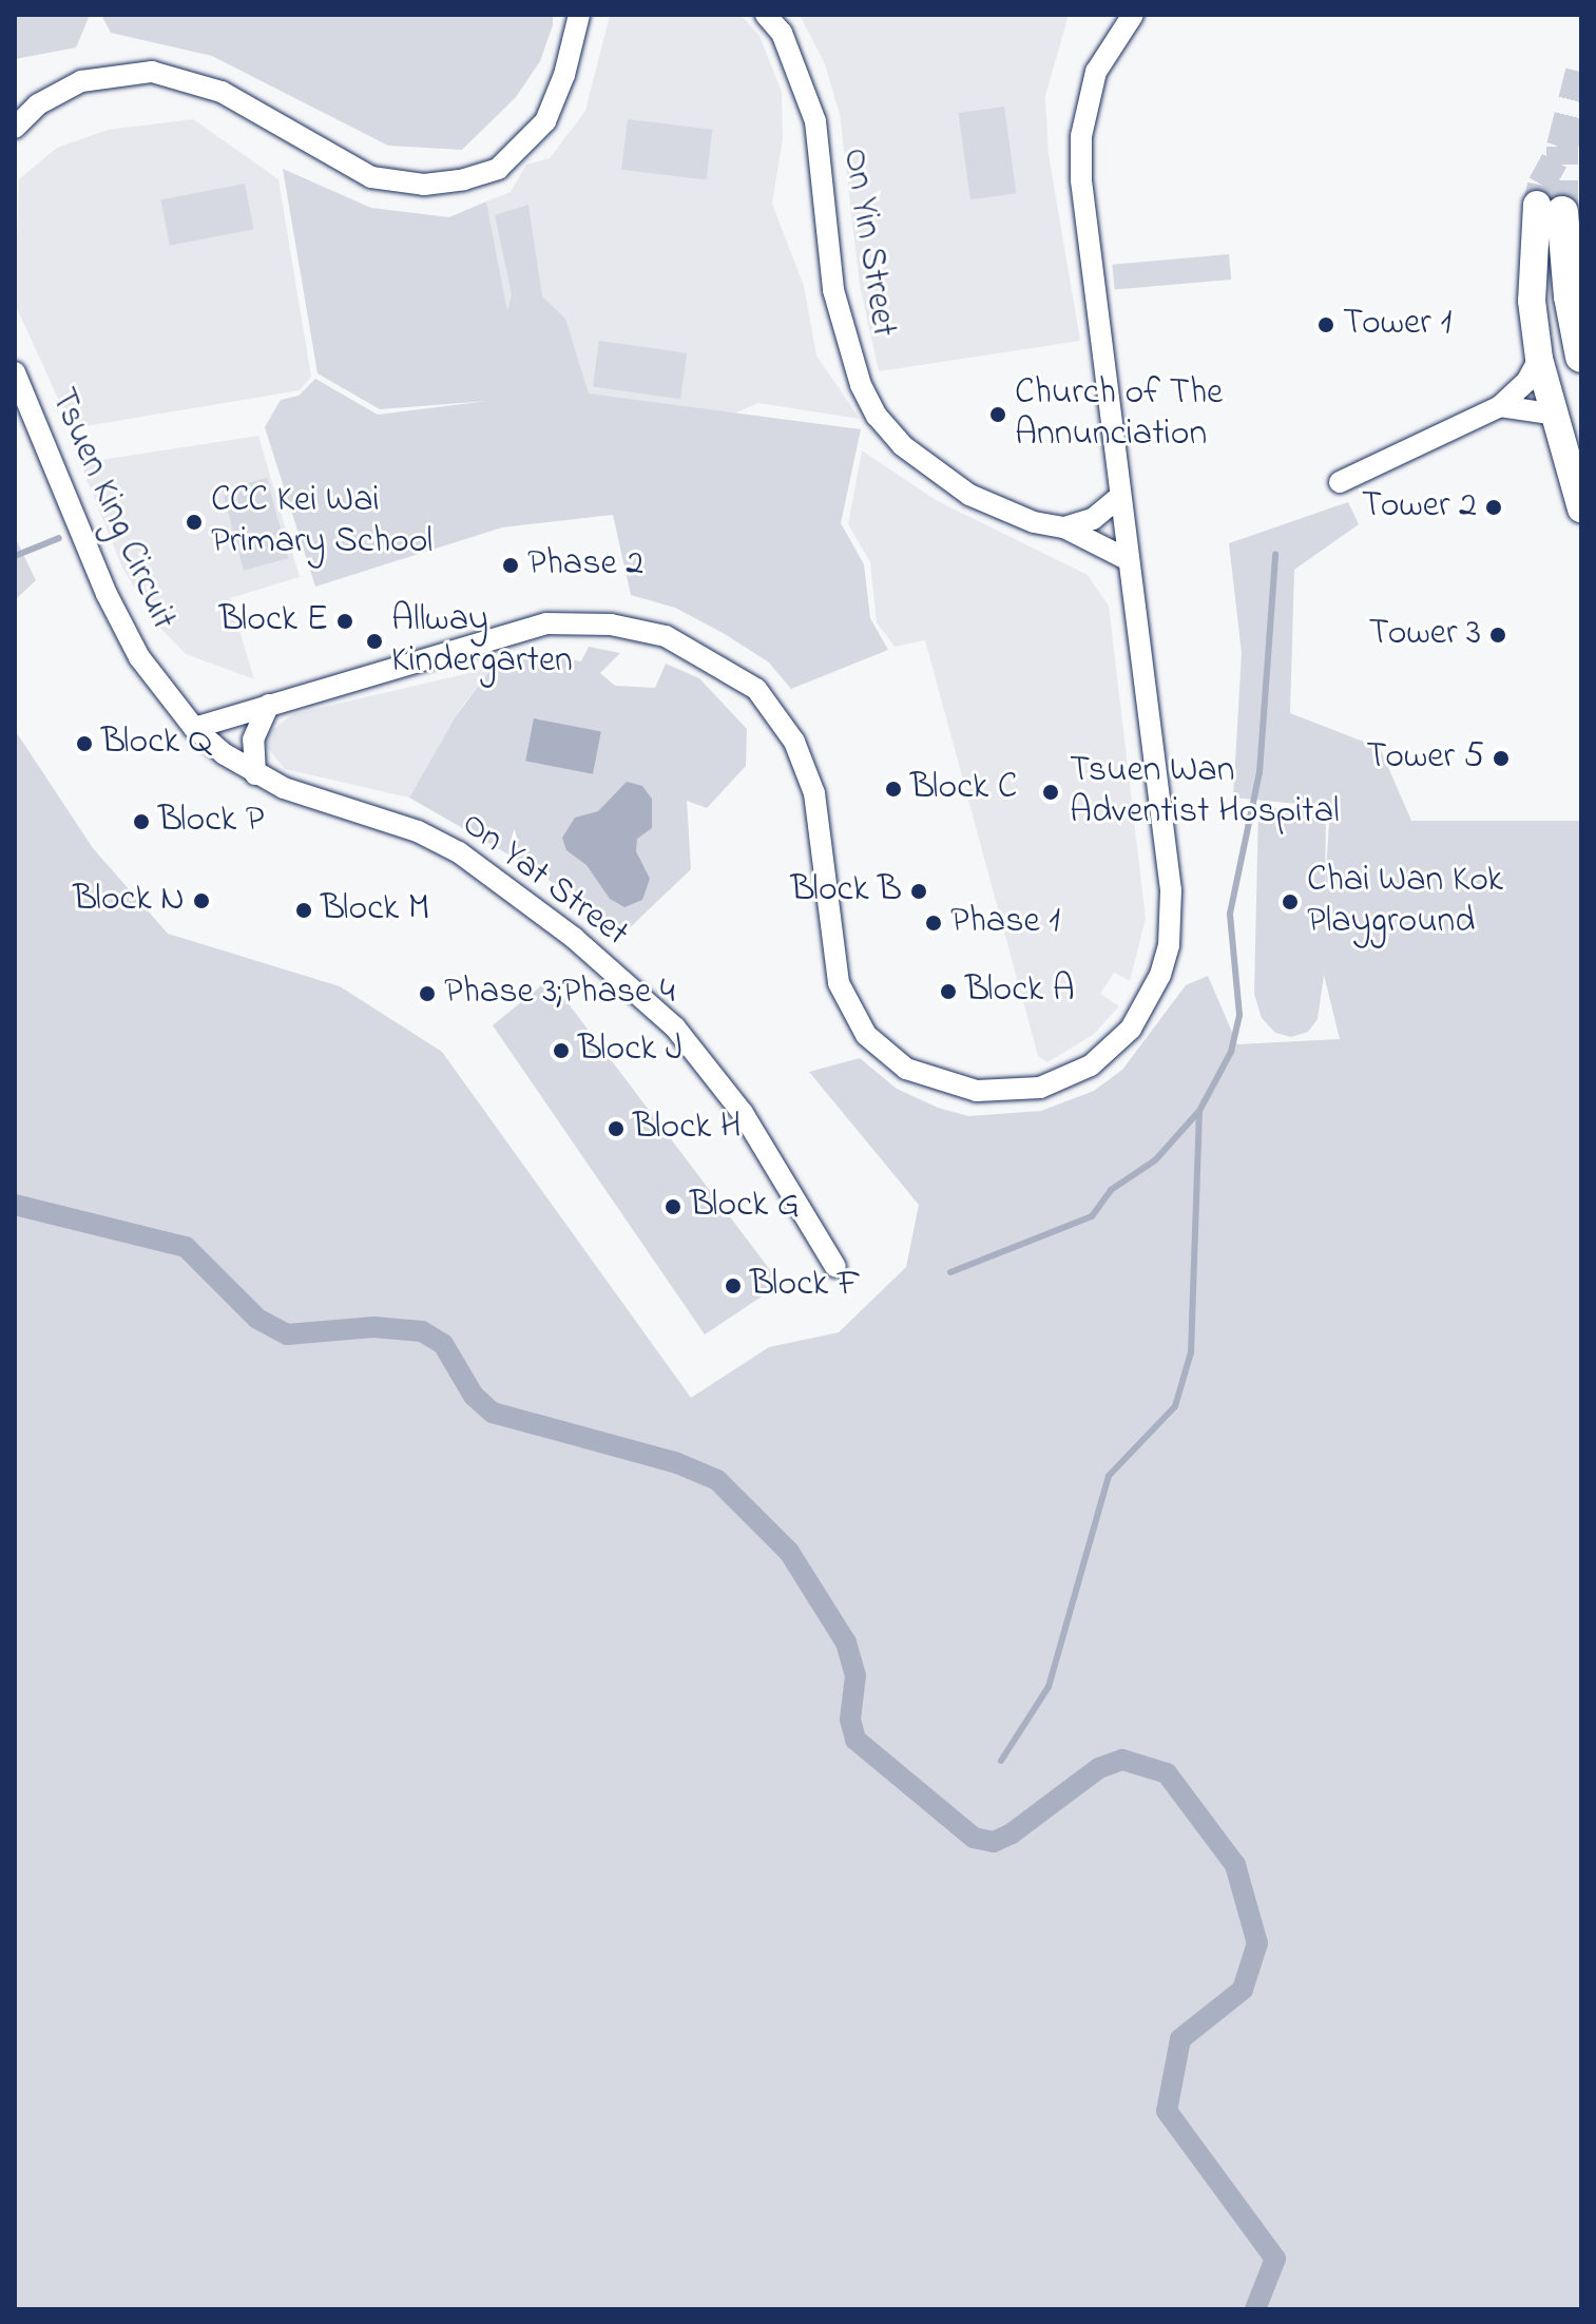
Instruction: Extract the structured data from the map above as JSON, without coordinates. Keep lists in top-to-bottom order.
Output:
{
  "streets": {
    "street": ["On Yin Street", "Tsuen King Circuit", "On Yat Street"]
  },
  "crossings": [
    ["Tsuen King Circuit", "On Yat Street"]
  ],
  "places": [
    "Tower 1",
    "Church of The Annunciation",
    "Tower 2",
    "CCC Kei Wai Primary School",
    "Phase 2",
    "Block E",
    "Tower 3",
    "Allway Kindergarten",
    "Block Q",
    "Tower 5",
    "Block C",
    "Tsuen Wan Adventist Hospital",
    "Block P",
    "Block B",
    "Block N",
    "Chai Wan Kok Playground",
    "Block M",
    "Phase 1",
    "Block A",
    "Phase 3;Phase 4",
    "Block J",
    "Block H",
    "Block G",
    "Block F"
  ]
}
